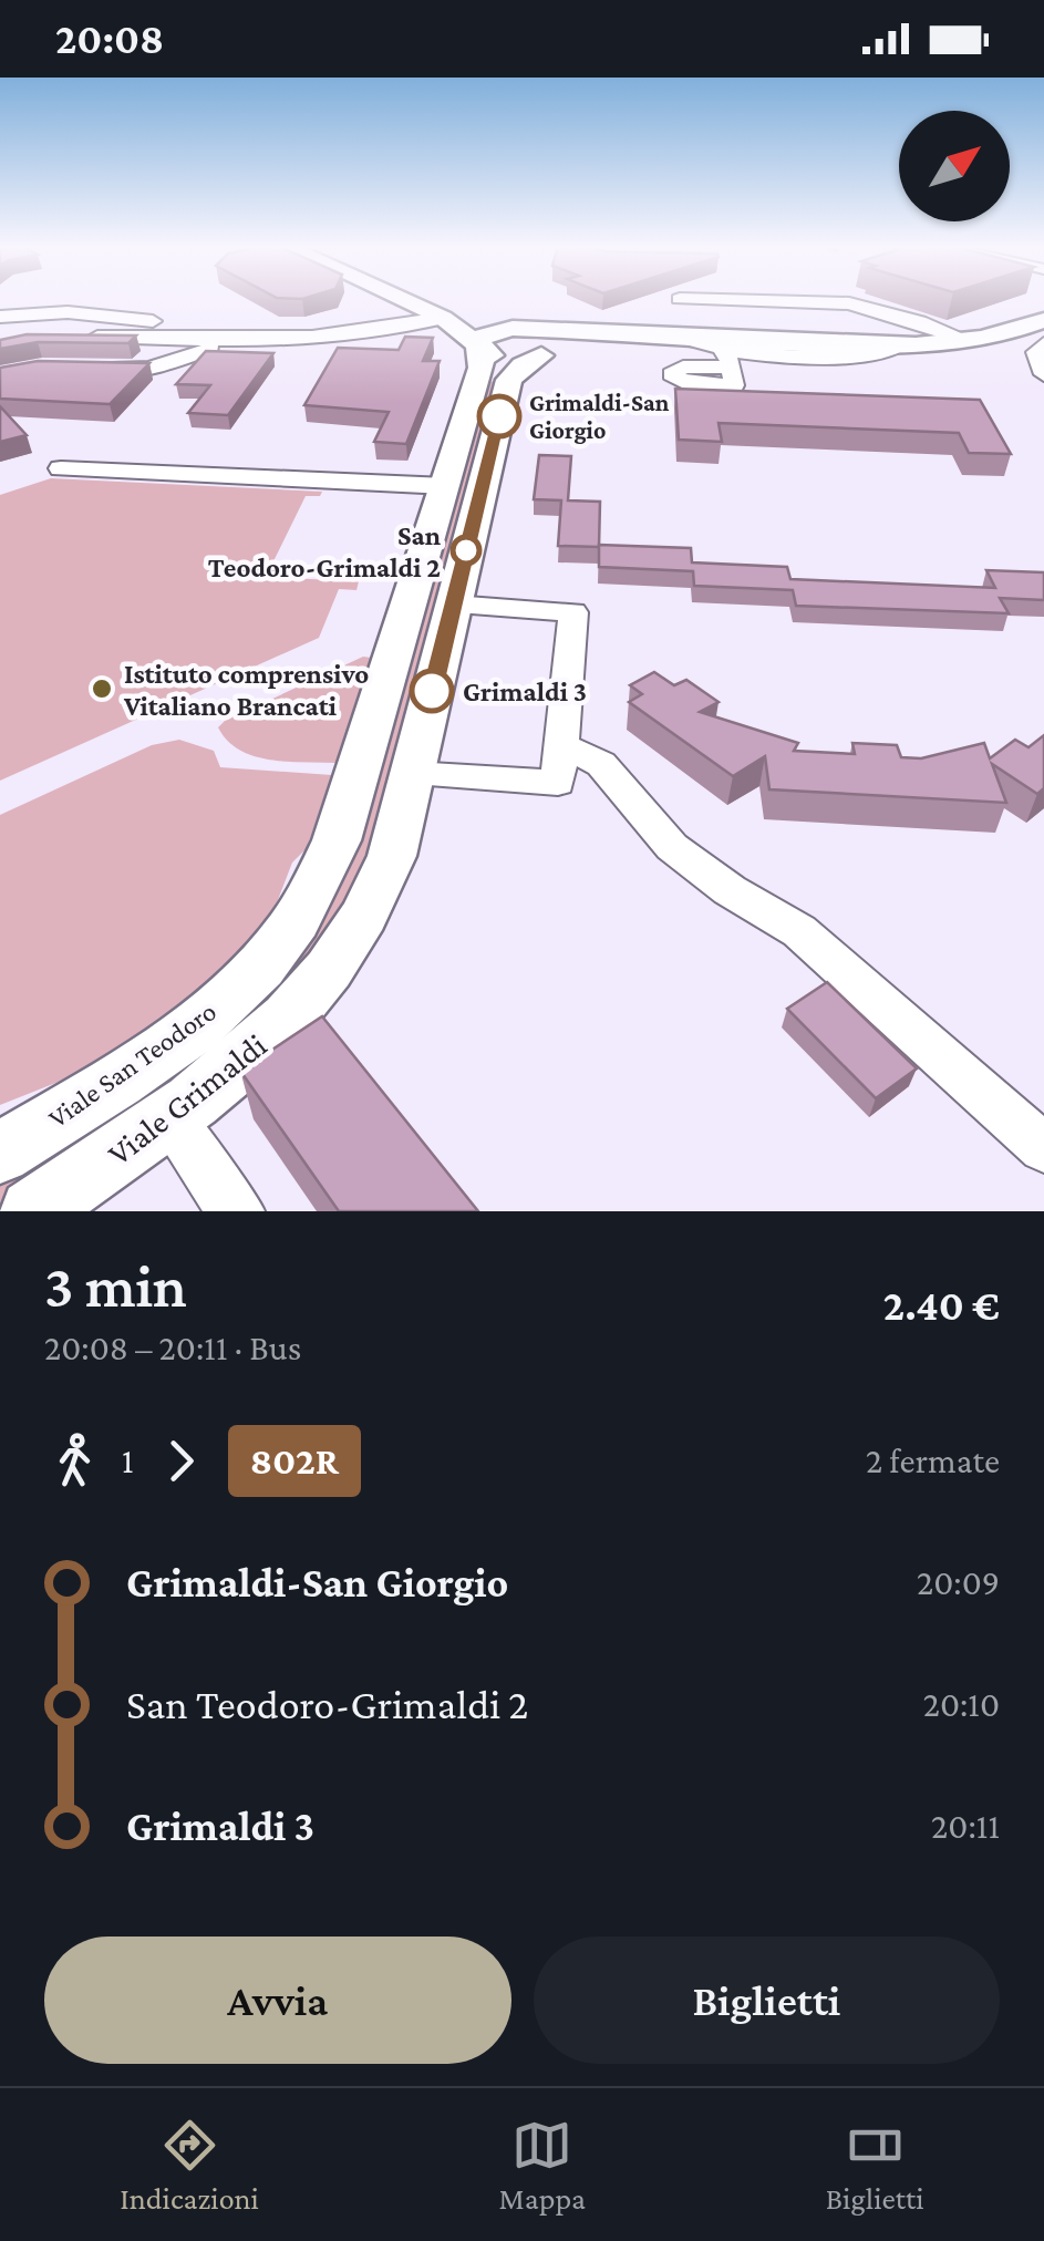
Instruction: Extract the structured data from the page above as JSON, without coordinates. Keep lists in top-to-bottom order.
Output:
{
  "streets": {
    "main road": ["Viale San Teodoro", "Viale Grimaldi"]
  },
  "places": [
    "Grimaldi-San Giorgio",
    "San Teodoro-Grimaldi 2",
    "Istituto comprensivo Vitaliano Brancati",
    "Grimaldi 3"
  ],
  "lines": ["bus line 802R"],
  "north": "top right",
  "page": {
    "status": "20:08",
    "heading": ["3 min", "20:08 – 20:11 · Bus", "2.40 €"],
    "legs": ["1", "802R", "2 fermate"],
    "list": [
      {
        "name": "Grimaldi-San Giorgio",
        "value": "20:09"
      },
      {
        "name": "San Teodoro-Grimaldi 2",
        "value": "20:10"
      },
      {
        "name": "Grimaldi 3",
        "value": "20:11"
      }
    ],
    "buttons": ["Avvia", "Biglietti"],
    "tabs": ["Indicazioni", "Mappa", "Biglietti"]
  }
}
